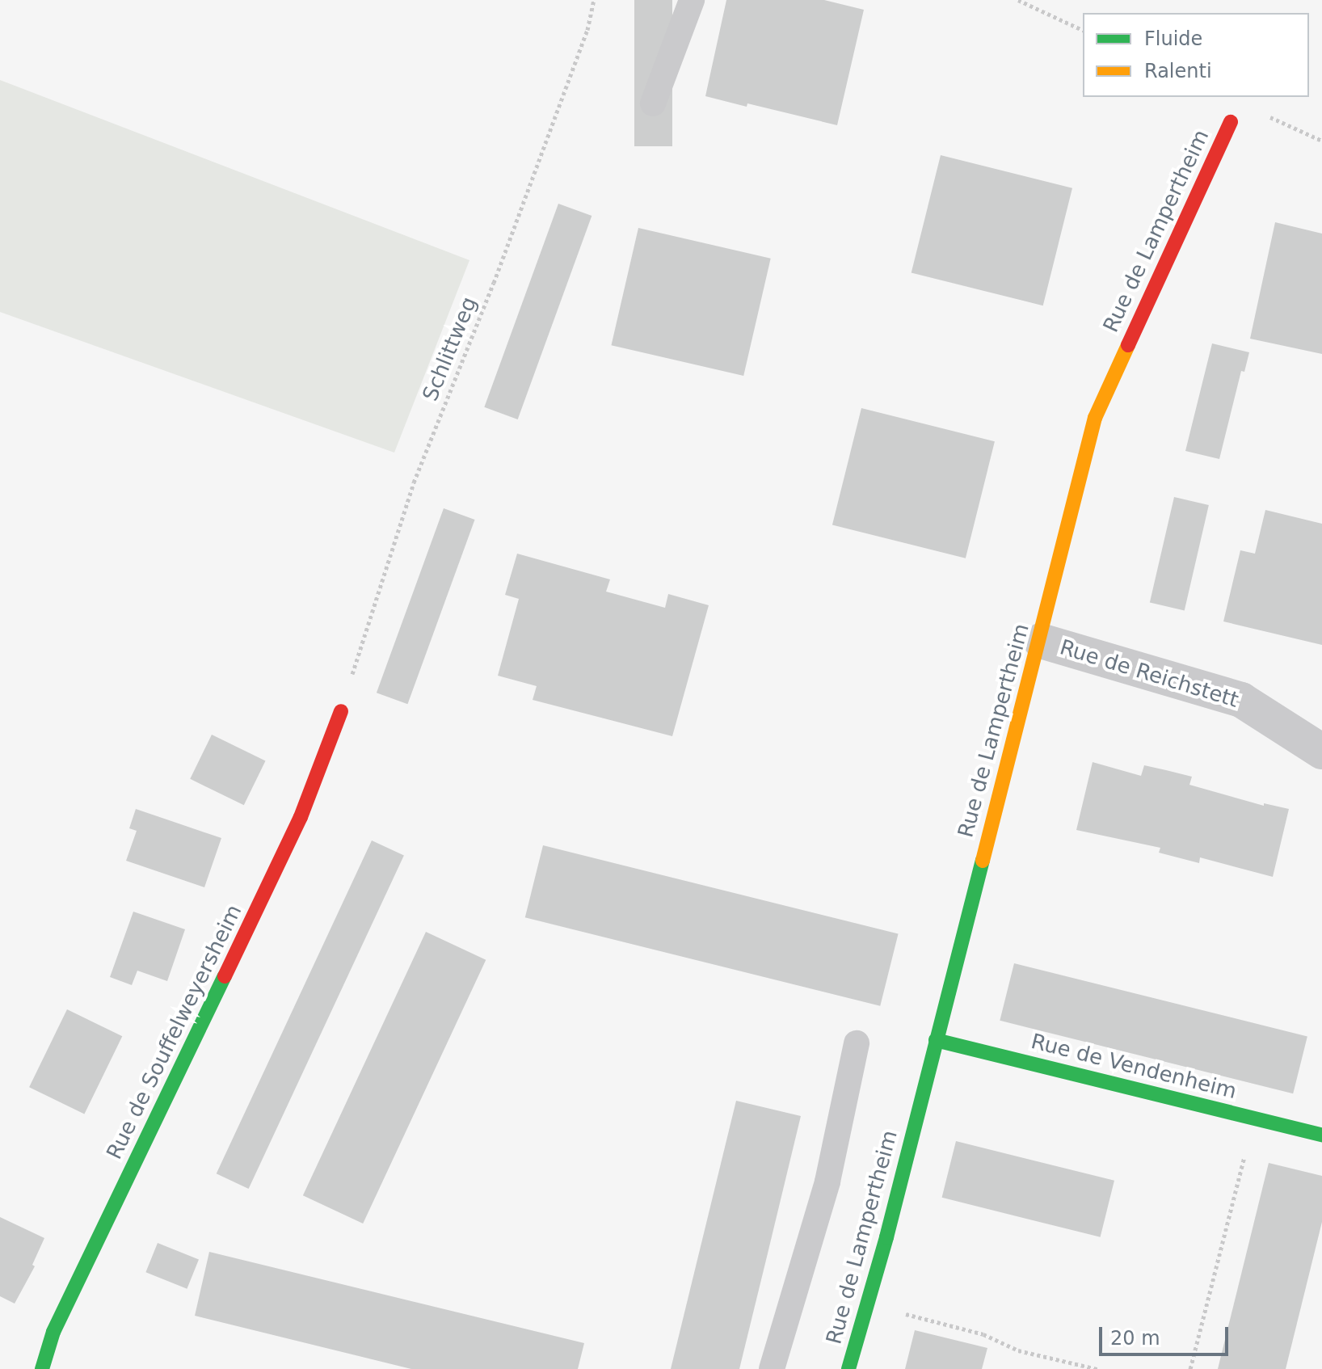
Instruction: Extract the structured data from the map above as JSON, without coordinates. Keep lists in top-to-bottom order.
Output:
{
  "streets": {
    "street": [
      "Rue de Lampertheim",
      "Rue de Reichstett",
      "Rue de Souffelweyersheim",
      "Rue de Vendenheim"
    ],
    "path": ["Schlittweg"]
  },
  "crossings": [
    ["Rue de Lampertheim", "Rue de Reichstett"],
    ["Rue de Lampertheim", "Rue de Vendenheim"],
    ["Schlittweg", "Rue de Souffelweyersheim"]
  ],
  "legend": ["Fluide", "Ralenti"],
  "scale_bar": "20 m"
}
